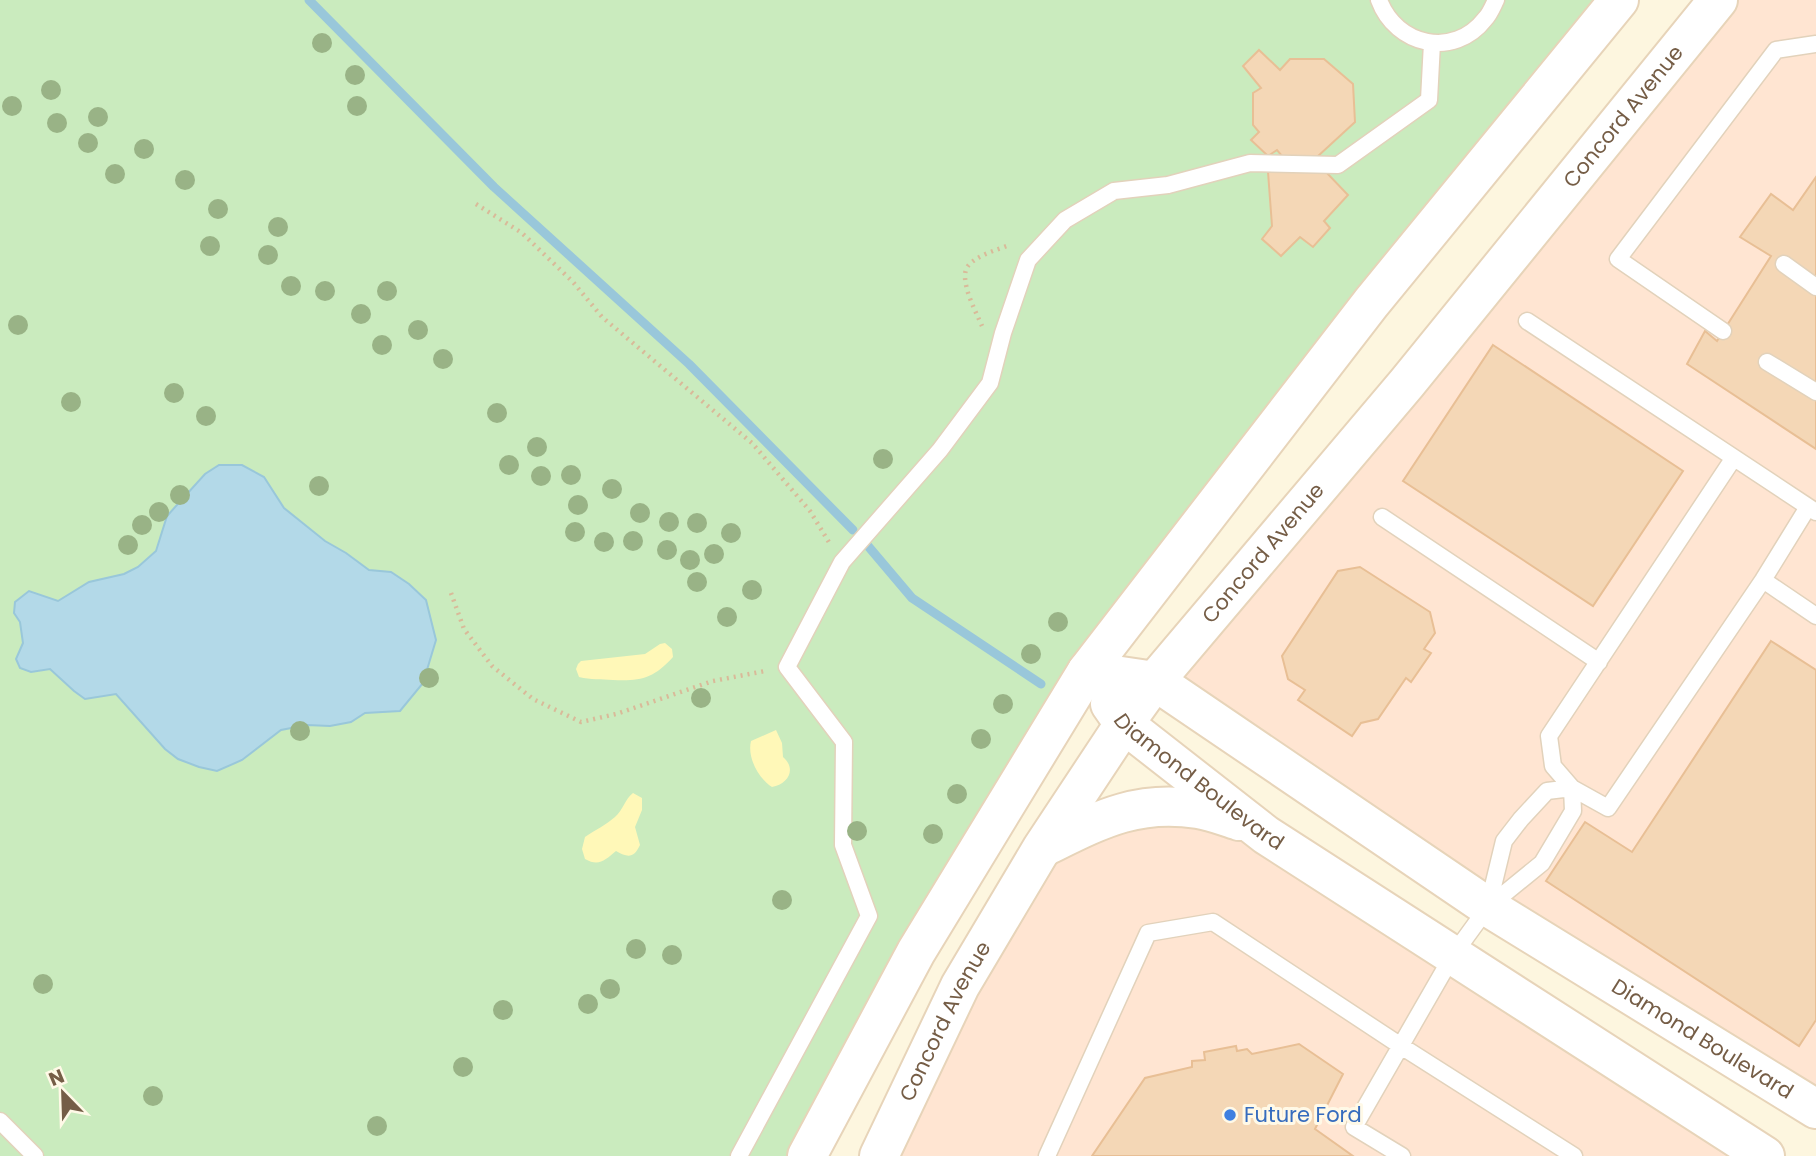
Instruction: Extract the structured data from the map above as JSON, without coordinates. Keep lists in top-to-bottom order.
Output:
{
  "streets": {
    "main road": ["Concord Avenue", "Diamond Boulevard"]
  },
  "crossings": [
    ["Concord Avenue", "Diamond Boulevard"]
  ],
  "places": ["Future Ford"],
  "north": "top left"
}
